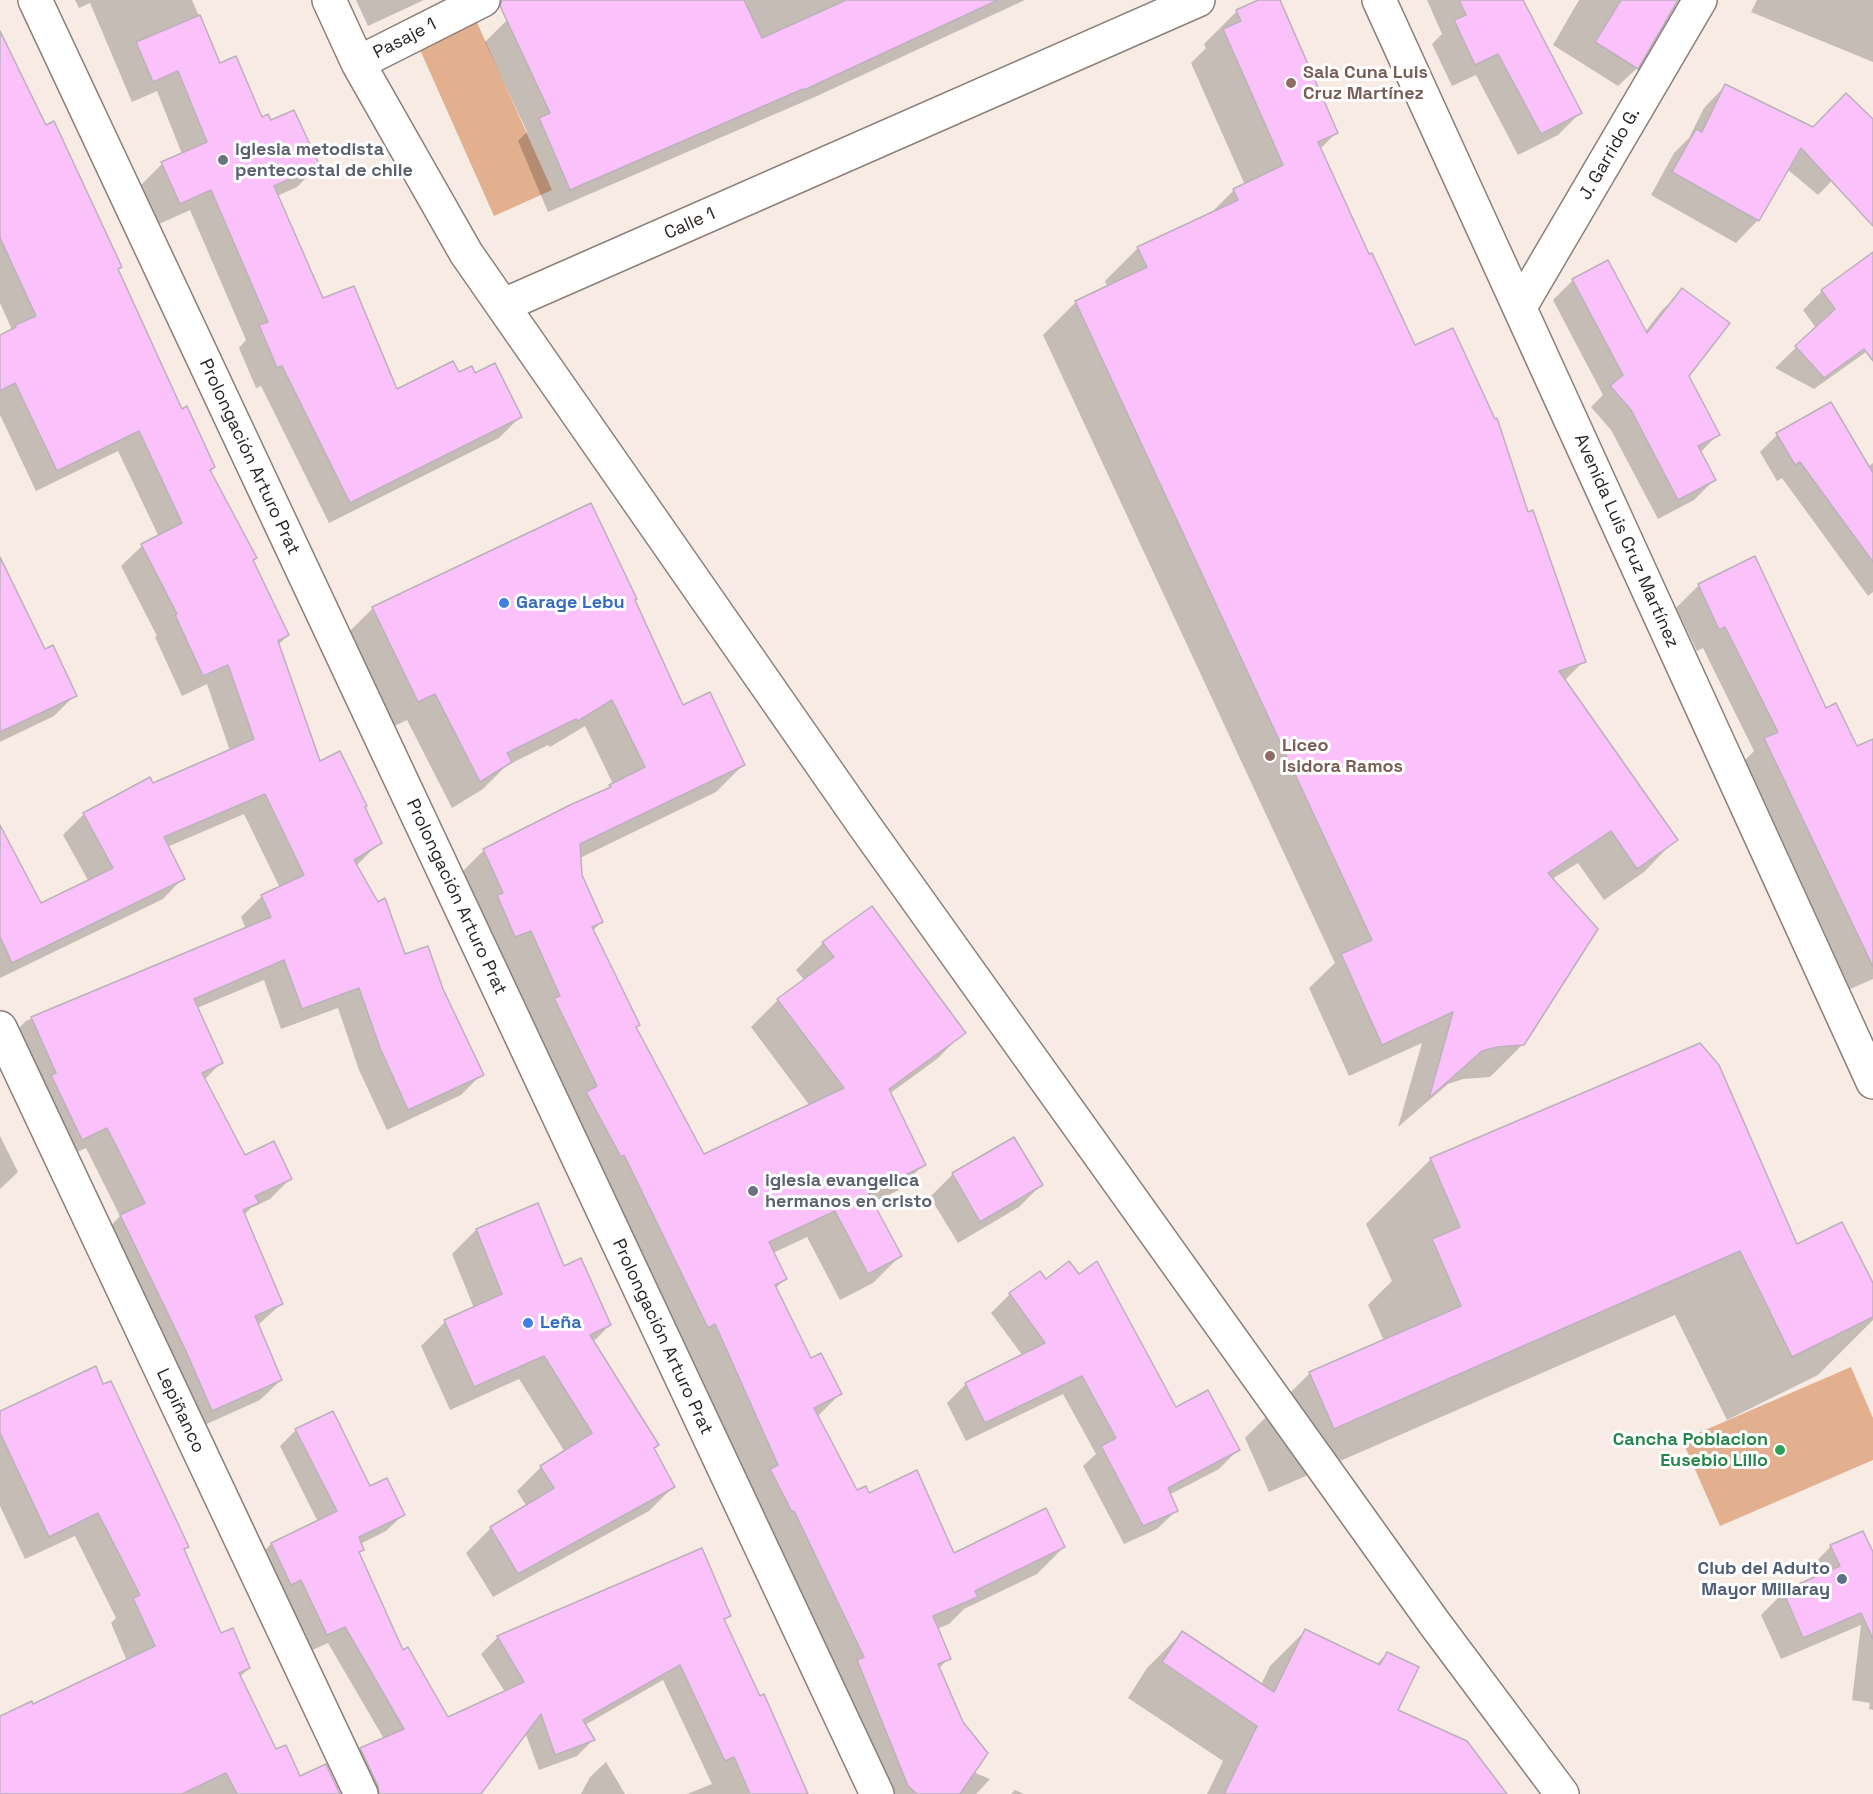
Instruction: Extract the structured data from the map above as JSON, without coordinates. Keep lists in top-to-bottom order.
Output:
{
  "streets": {
    "street": [
      "Pasaje 1",
      "J. Garrido G.",
      "Calle 1",
      "Prolongación Arturo Prat",
      "Avenida Luis Cruz Martínez",
      "Lepiñanco"
    ]
  },
  "crossings": [
    ["J. Garrido G.", "Avenida Luis Cruz Martínez"]
  ],
  "places": [
    "Sala Cuna Luis Cruz Martínez",
    "iglesia metodista pentecostal de chile",
    "Garage Lebu",
    "Liceo Isidora Ramos",
    "iglesia evangelica hermanos en cristo",
    "Leña",
    "Cancha Poblacion Eusebio Lillo",
    "Club del Adulto Mayor Millaray"
  ]
}
